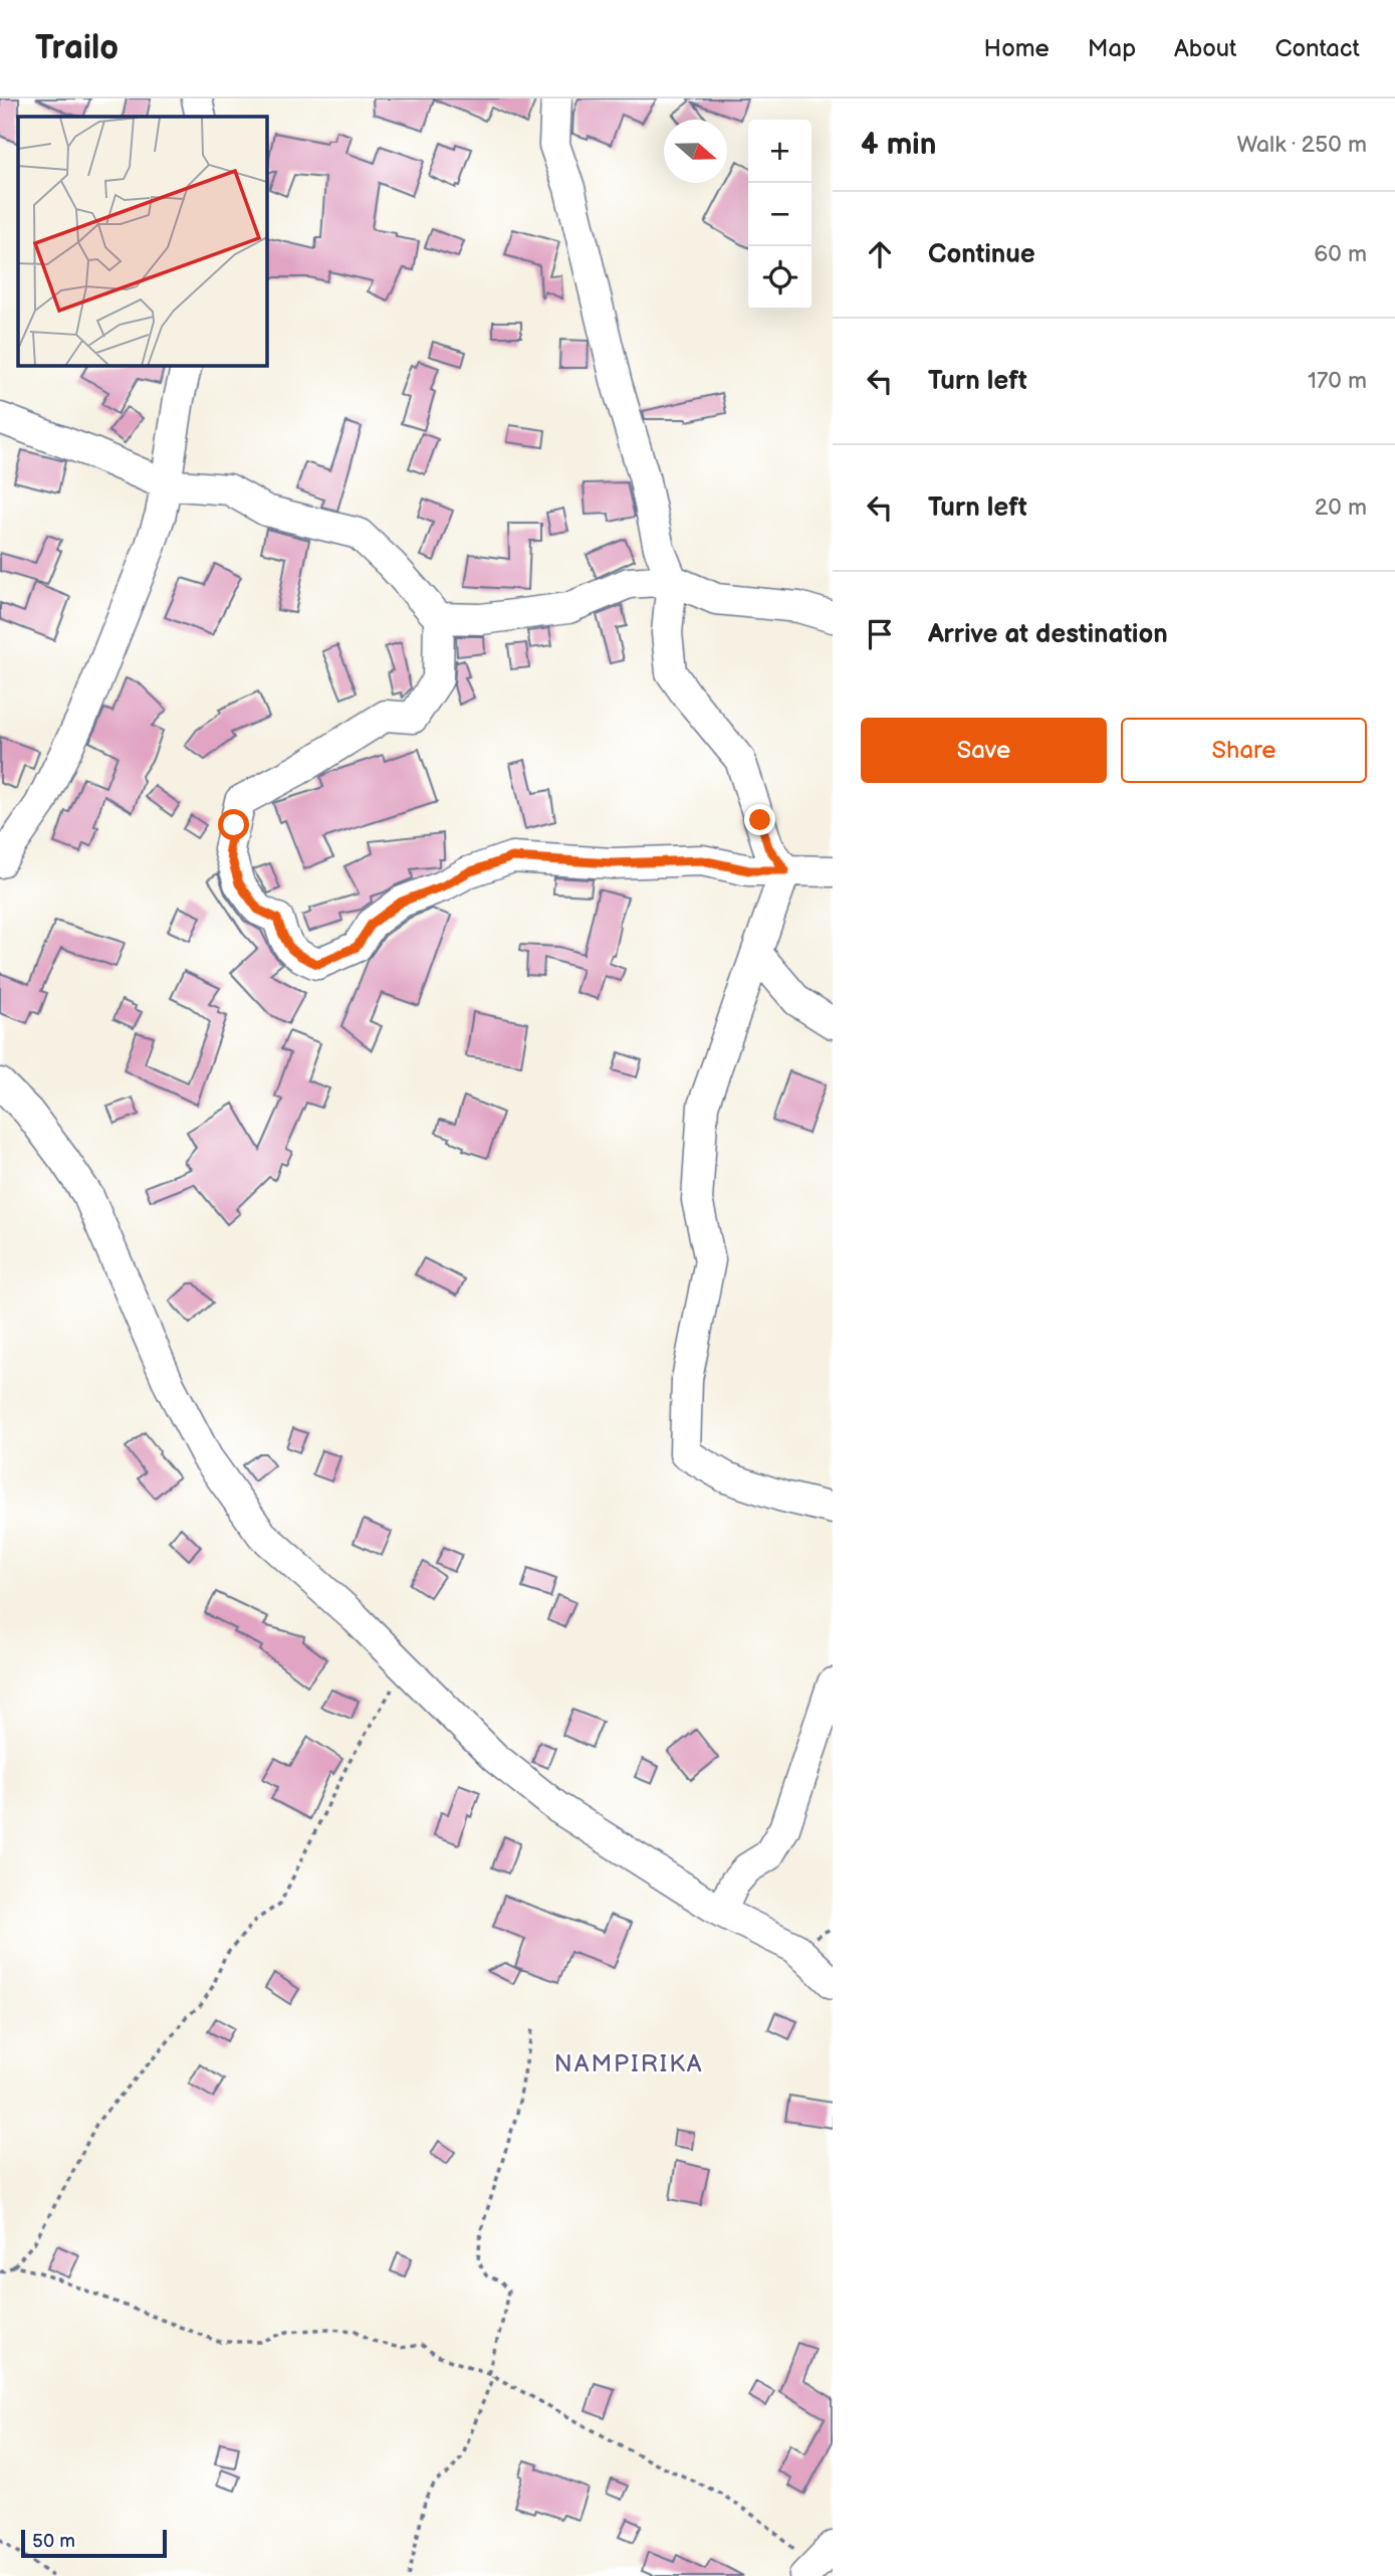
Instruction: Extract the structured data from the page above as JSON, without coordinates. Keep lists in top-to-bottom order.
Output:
{
  "districts": ["NAMPIRIKA"],
  "scale_bar": "50 m",
  "north": "right",
  "page": {
    "header": "Trailo",
    "nav": [
      "Home",
      "Map",
      "About",
      "Contact"
    ],
    "heading": ["4 min", "Walk · 250 m"],
    "map_buttons": ["+", "−"],
    "list": [
      ["Continue", "60 m"],
      ["Turn left", "170 m"],
      ["Turn left", "20 m"],
      "Arrive at destination"
    ],
    "buttons": ["Save", "Share"],
    "scale": "50 m"
  }
}
